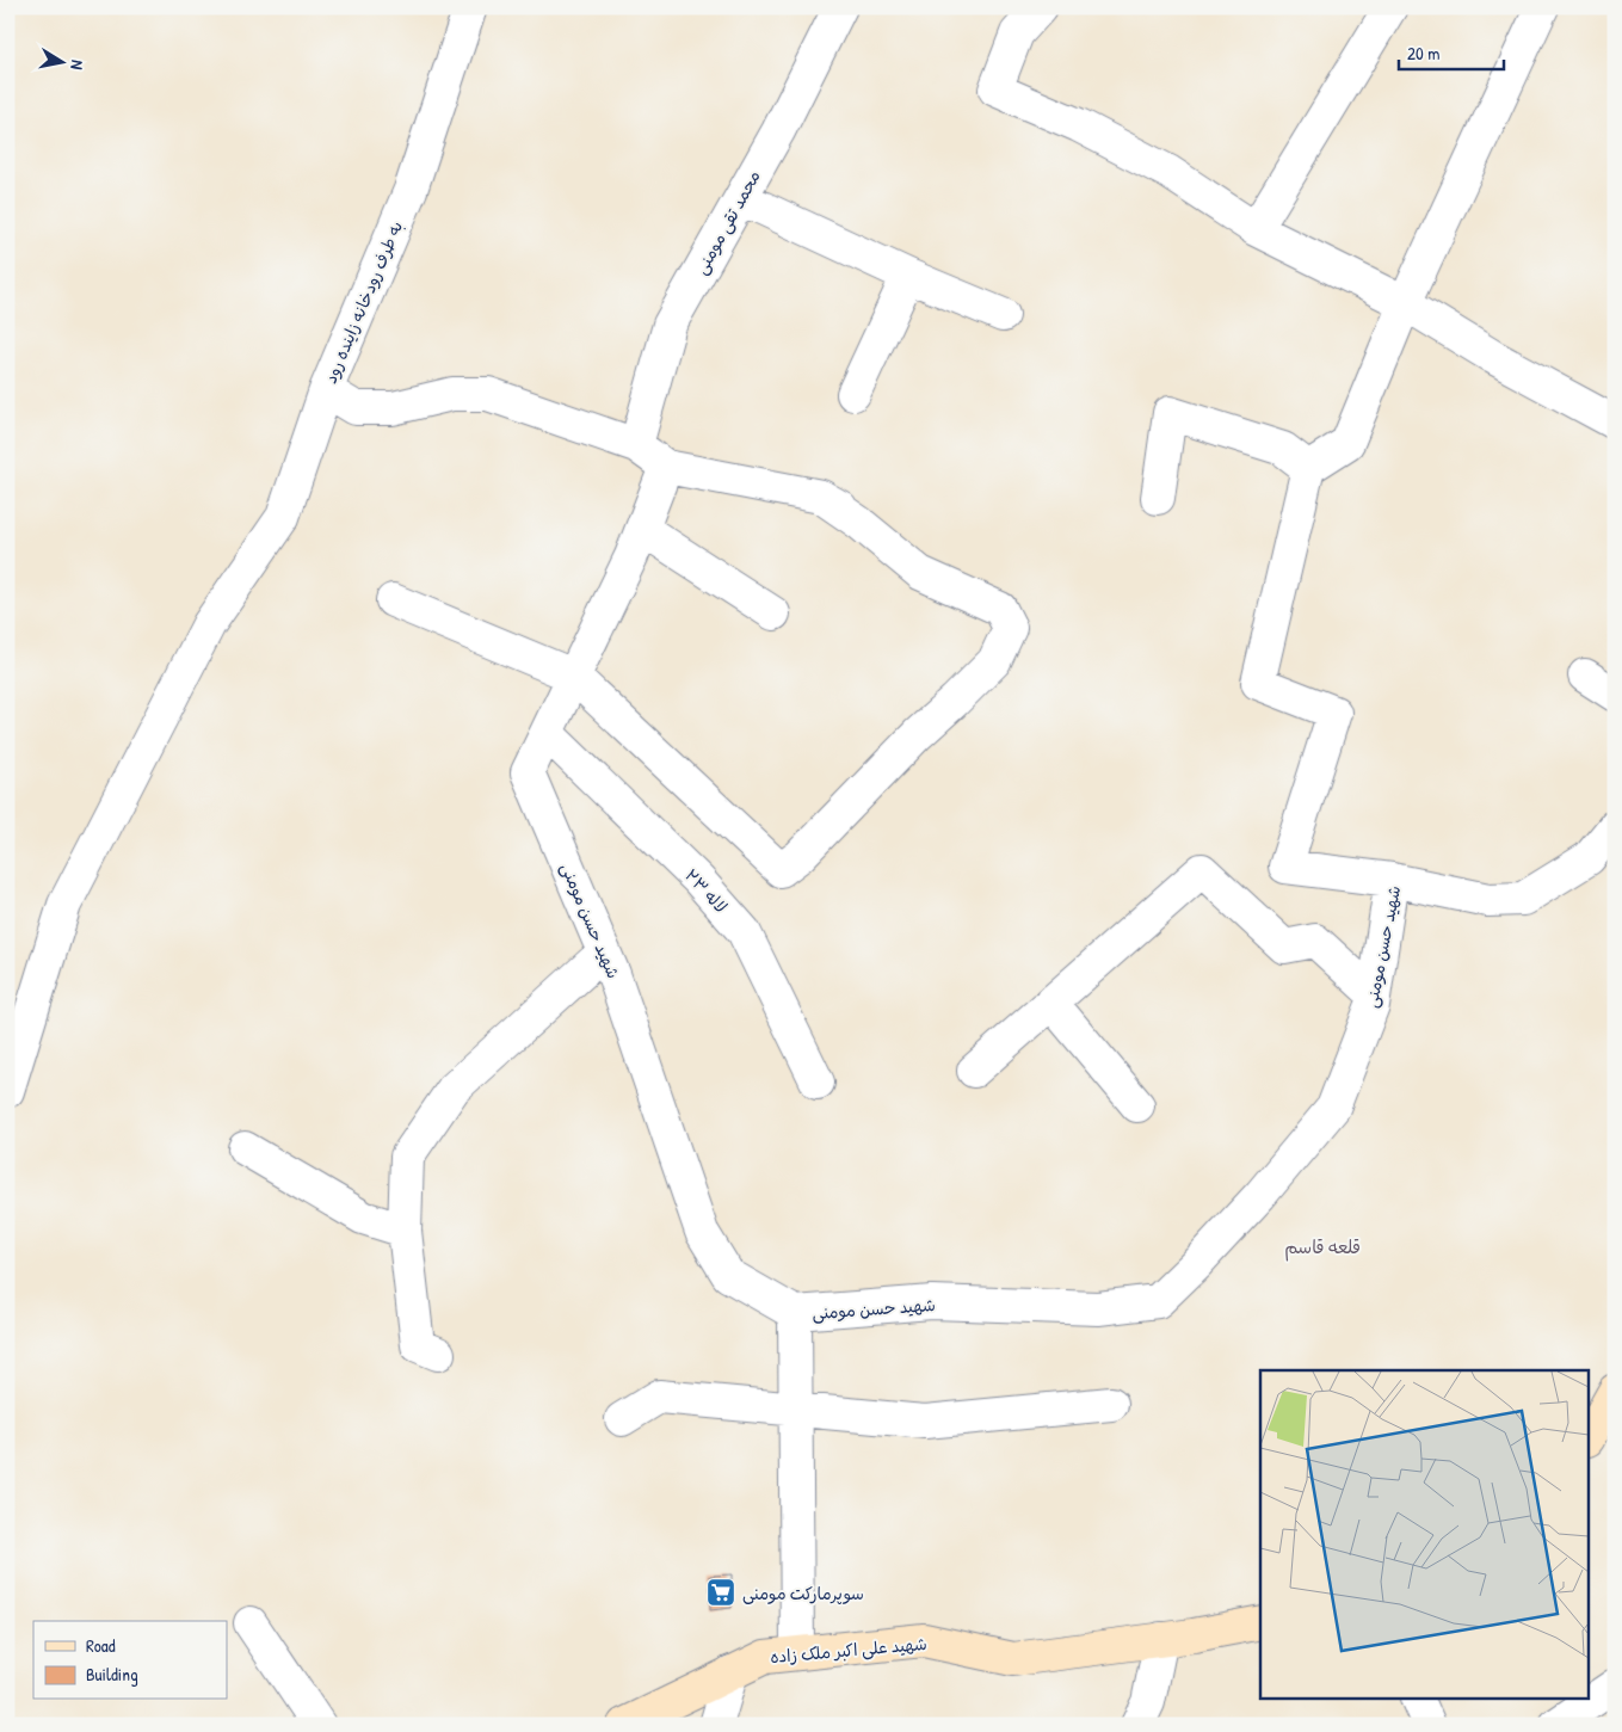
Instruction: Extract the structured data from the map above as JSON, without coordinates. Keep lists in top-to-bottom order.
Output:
{
  "streets": {
    "street": [
      "محمد تقی مومنی",
      "به طرف رودخانه زاینده رود",
      "لاله ۲۳",
      "شهید حسن مومنی",
      "شهید علی اکبر ملک زاده"
    ]
  },
  "crossings": [
    ["محمد تقی مومنی", "به طرف رودخانه زاینده رود"],
    ["به طرف رودخانه زاینده رود", "شهید حسن مومنی"],
    ["لاله ۲۳", "شهید حسن مومنی"]
  ],
  "districts": ["قلعه قاسم"],
  "places": {
    "supermarket": ["سوپرمارکت مومنی"]
  },
  "legend": ["Road", "Building"],
  "scale_bar": "20 m",
  "north": "right"
}
